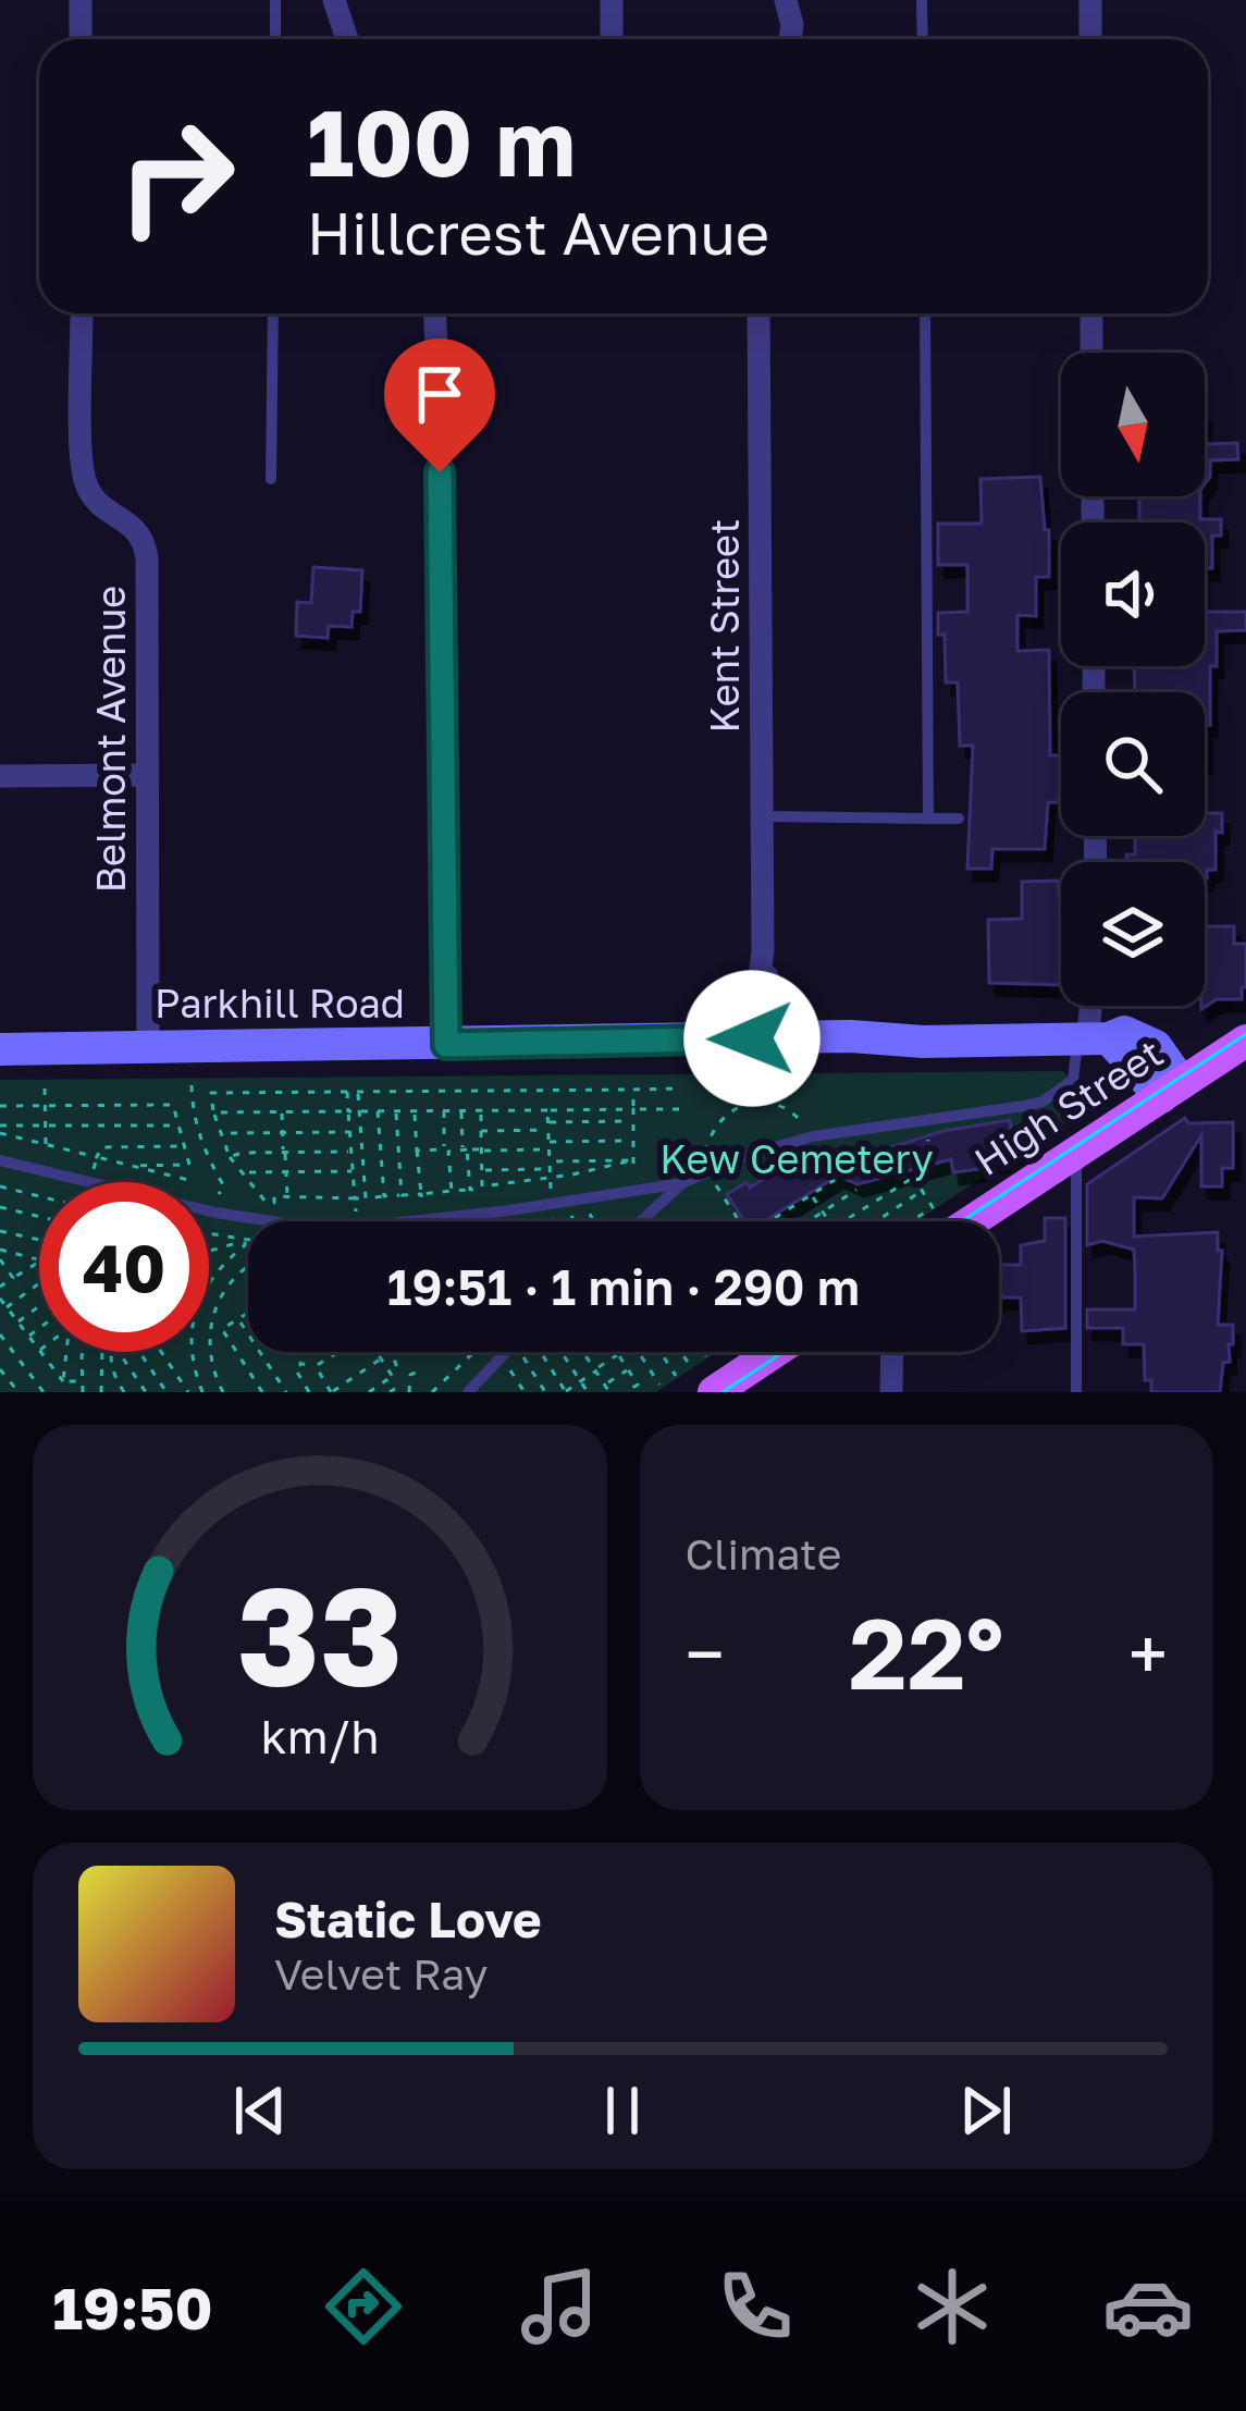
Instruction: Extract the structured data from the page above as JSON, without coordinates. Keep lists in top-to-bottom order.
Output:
{
  "streets": {
    "main road": ["High Street"],
    "street": ["Kent Street", "Belmont Avenue", "Parkhill Road"]
  },
  "crossings": [
    ["Kent Street", "Parkhill Road"],
    ["Belmont Avenue", "Parkhill Road"],
    ["Parkhill Road", "High Street"]
  ],
  "parks": ["Kew Cemetery"],
  "north": "bottom",
  "page": {
    "turn": ["100 m", "Hillcrest Avenue"],
    "limit": "40",
    "trip": "19:51 · 1 min · 290 m",
    "tile": "Climate",
    "heat": ["−", "22°", "+"],
    "song": ["Static Love", "Velvet Ray"],
    "tabs": "19:50",
    "gauge": ["33", "km/h"]
  }
}
